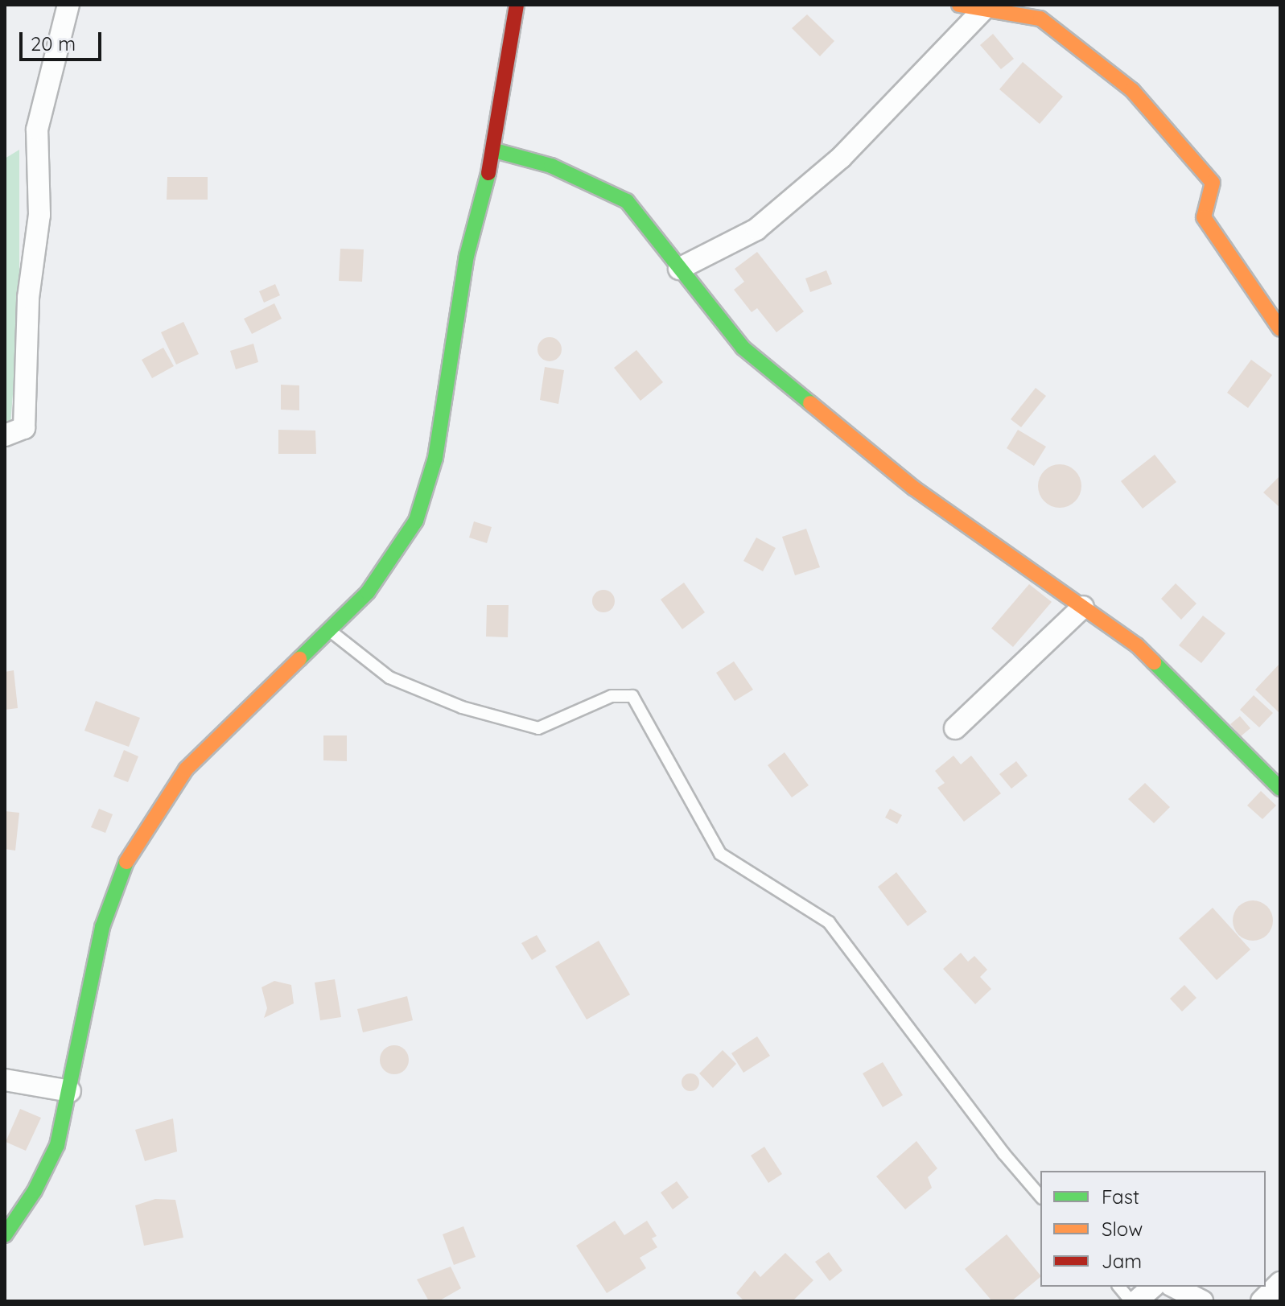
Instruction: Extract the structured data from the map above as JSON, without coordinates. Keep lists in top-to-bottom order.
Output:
{
  "legend": ["Fast", "Slow", "Jam"],
  "scale_bar": "20 m"
}
